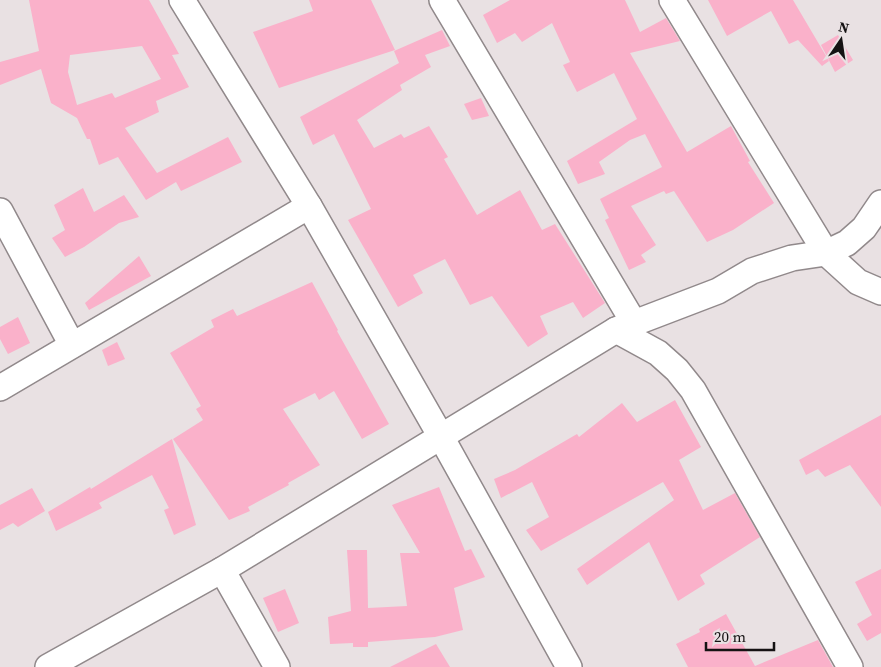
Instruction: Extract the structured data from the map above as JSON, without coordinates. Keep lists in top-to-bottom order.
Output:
{
  "scale_bar": "20 m",
  "north": "top"
}
